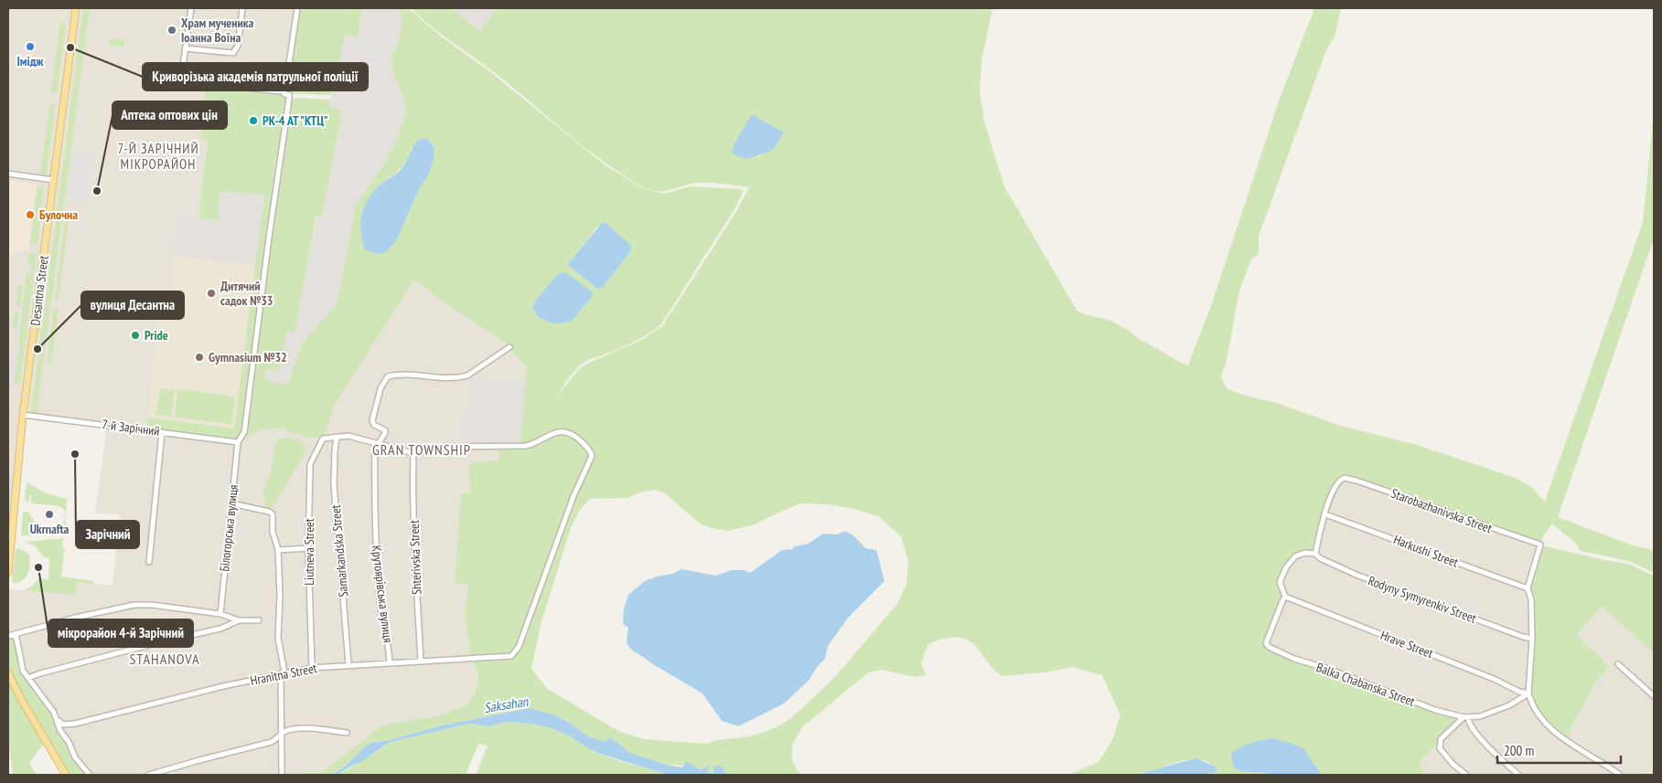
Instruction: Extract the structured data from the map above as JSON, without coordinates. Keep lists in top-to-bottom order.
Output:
{
  "streets": {
    "main road": ["Desantna Street"],
    "street": [
      "7-й Зарічний",
      "Starobazhanivska Street",
      "Білогорська вулиця",
      "Samarkandska Street",
      "Harkushi Street",
      "Liutneva Street",
      "Shterivska Street",
      "Крутоярівська вулиця",
      "Rodyny Symyrenkiv Street",
      "Hrave Street",
      "Hranitna Street",
      "Balka Chabanska Street"
    ]
  },
  "crossings": [
    ["Desantna Street", "7-й Зарічний"],
    ["7-й Зарічний", "Білогорська вулиця"],
    ["Starobazhanivska Street", "Harkushi Street"],
    ["Samarkandska Street", "Liutneva Street"],
    ["Samarkandska Street", "Hranitna Street"],
    ["Liutneva Street", "Hranitna Street"],
    ["Shterivska Street", "Hranitna Street"],
    ["Крутоярівська вулиця", "Hranitna Street"],
    ["Hrave Street", "Balka Chabanska Street"]
  ],
  "districts": ["7-Й ЗАРІЧНИЙ МІКРОРАЙОН", "GRAN TOWNSHIP", "STAHANOVA"],
  "water": ["Saksahan"],
  "places": [
    "Храм мученика Іоанна Воїна",
    "Імідж",
    "Криворізька академія патрульної поліції",
    "РК-4 АТ \"КТЦ\"",
    "Аптека оптових цін",
    "Булочна",
    "Дитячий садок №33",
    "Pride",
    "вулиця Десантна",
    "Gymnasium №32",
    "Зарічний",
    "Ukrnafta",
    "мікрорайон 4-й Зарічний"
  ],
  "scale_bar": "200 m"
}
